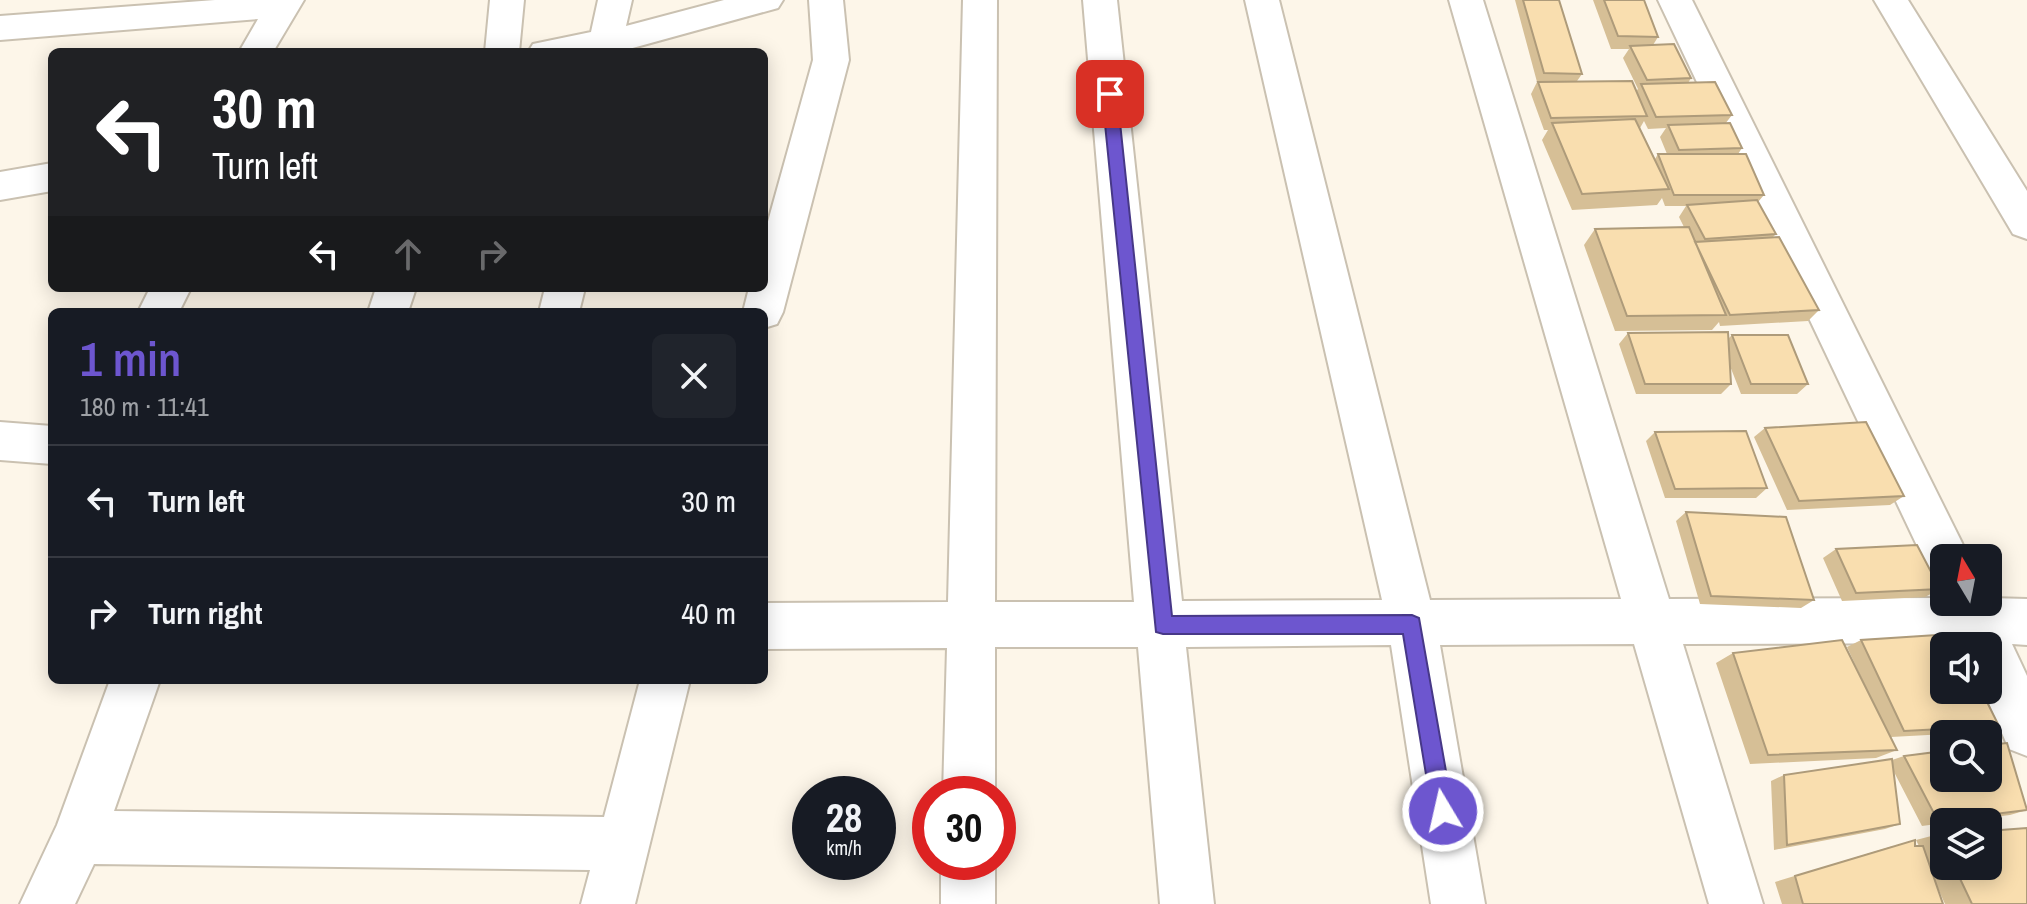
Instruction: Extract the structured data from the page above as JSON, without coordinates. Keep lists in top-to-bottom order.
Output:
{
  "north": "top",
  "page": {
    "turn": ["30 m", "Turn left"],
    "heading": ["1 min", "180 m · 11:41"],
    "list": [
      {
        "name": "Turn left",
        "value": "30 m"
      },
      {
        "name": "Turn right",
        "value": "40 m"
      }
    ],
    "speed": "28 km/h",
    "limit": "30"
  }
}
